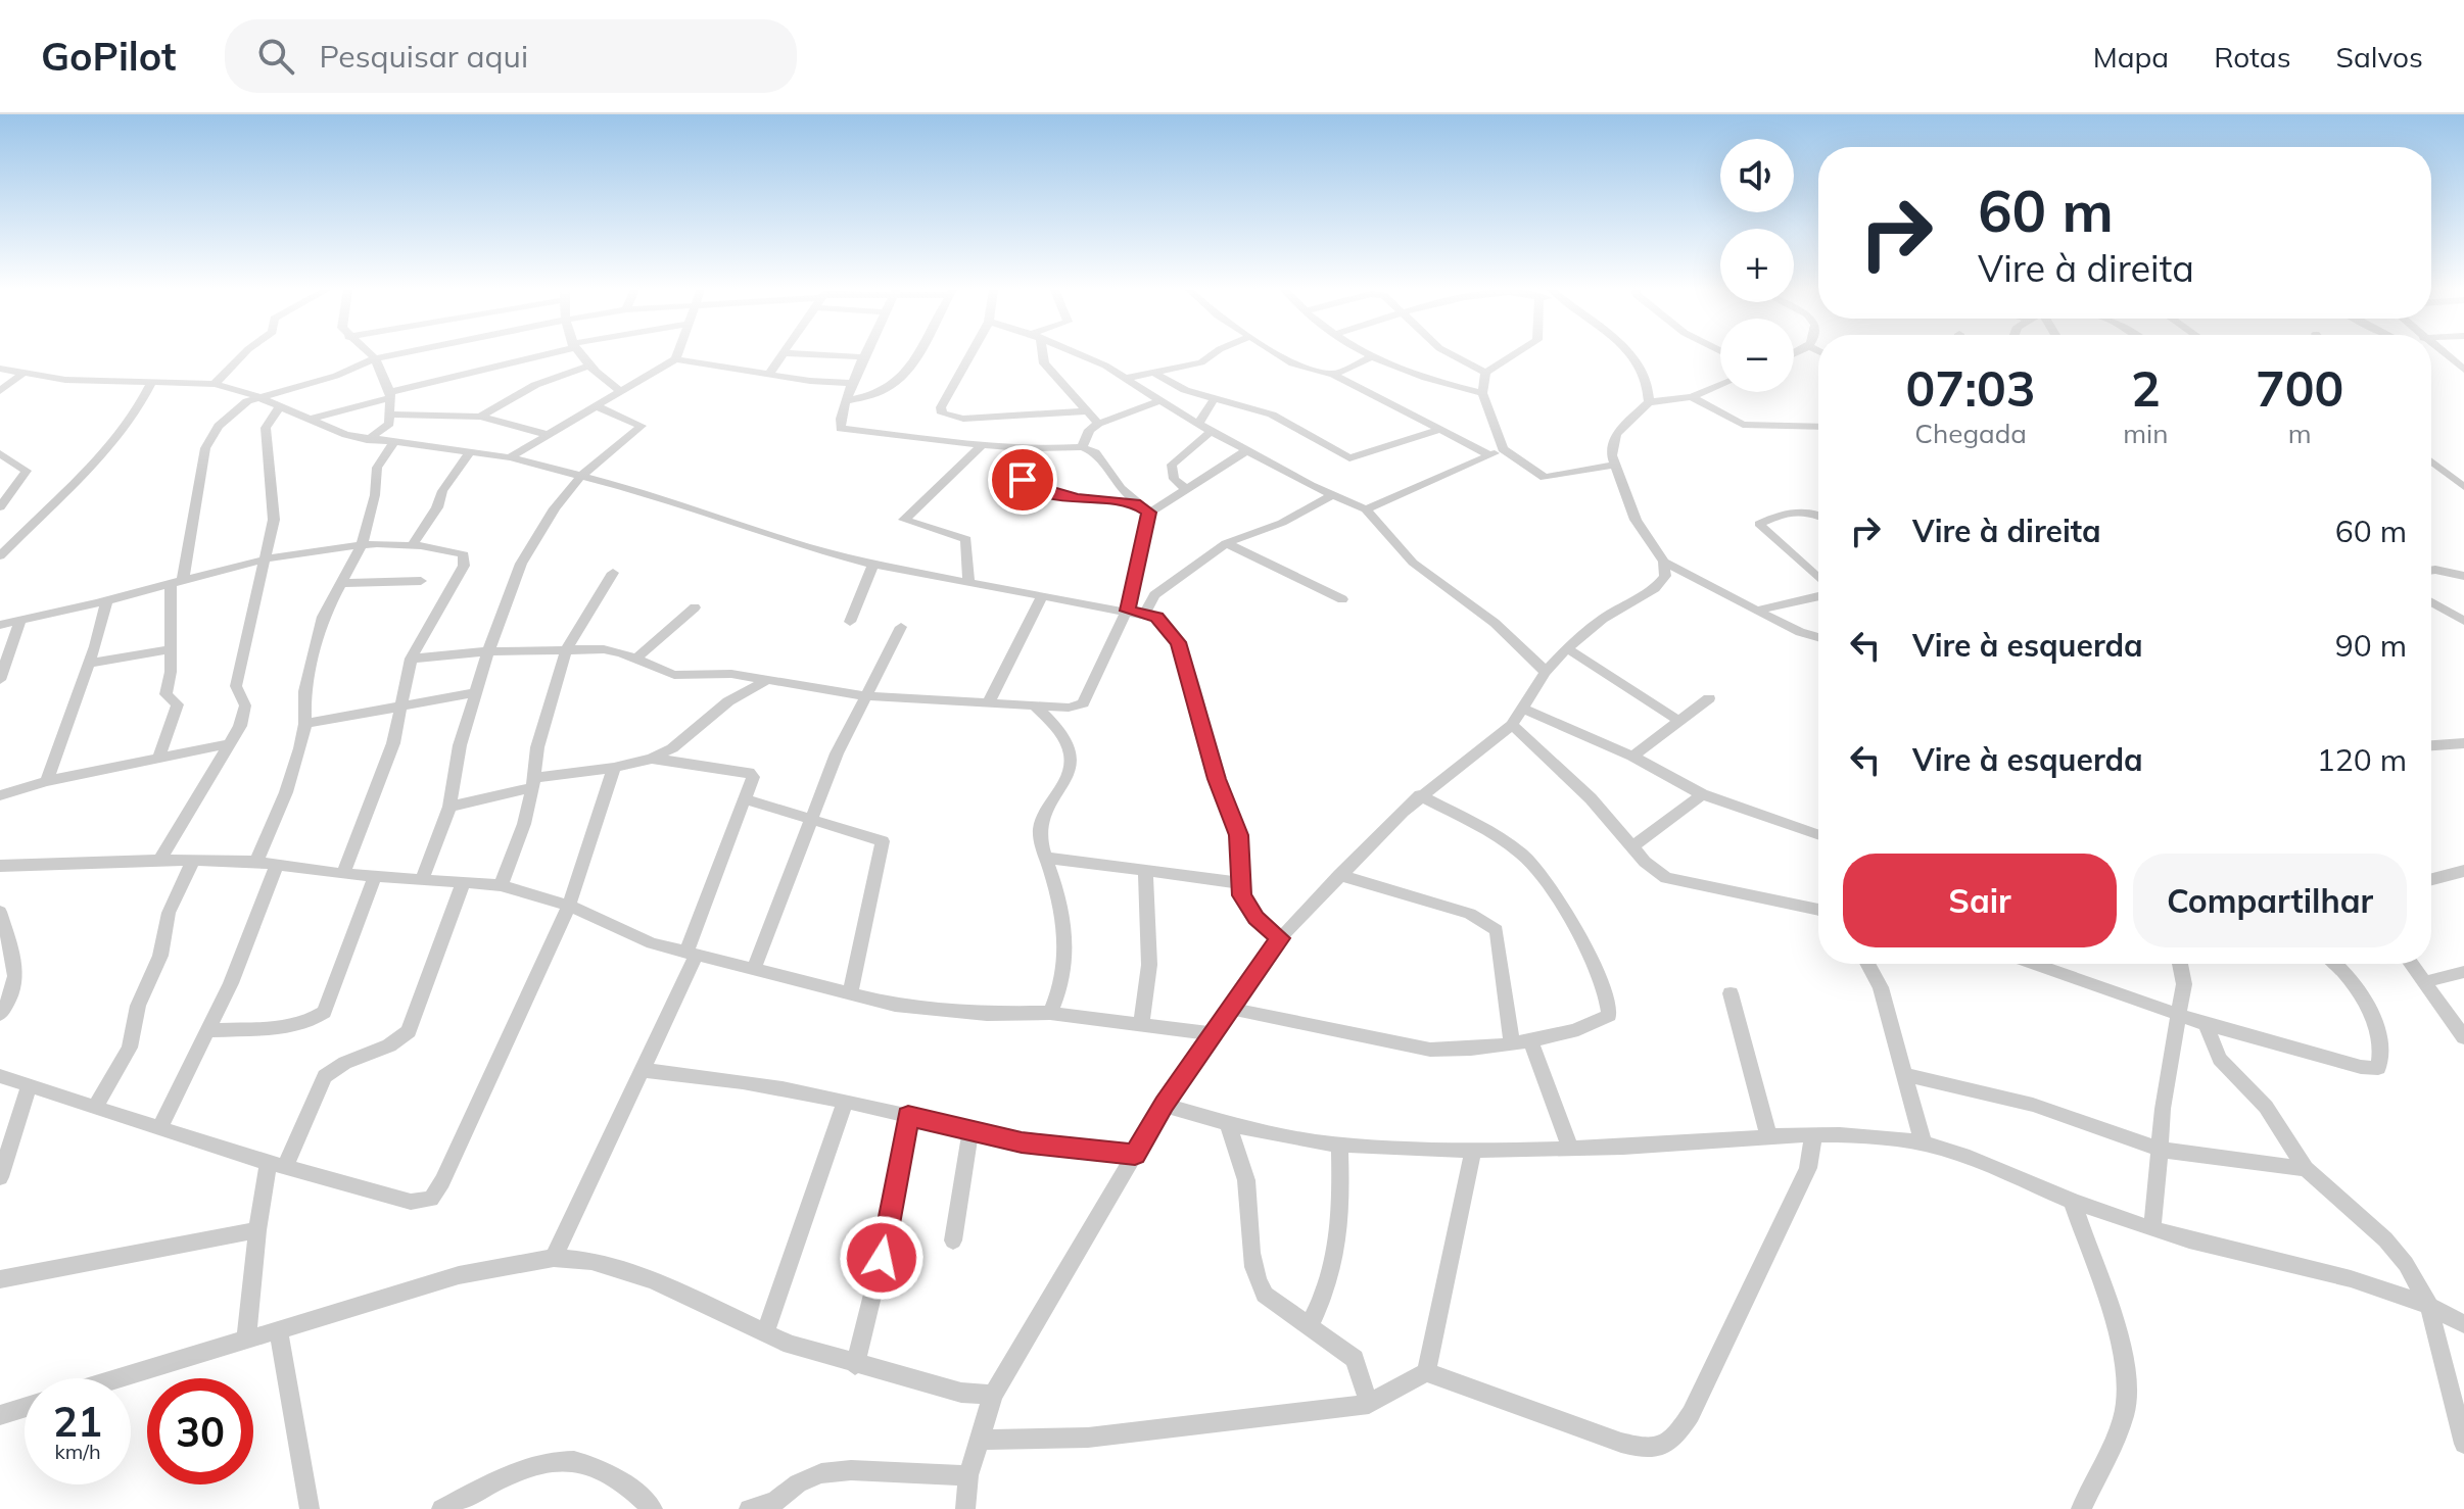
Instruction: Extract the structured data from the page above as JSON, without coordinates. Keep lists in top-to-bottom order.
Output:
{
  "page": {
    "header": "GoPilot",
    "search": "Pesquisar aqui",
    "nav": ["Mapa", "Rotas", "Salvos"],
    "map_buttons": ["+", "−"],
    "turn": ["60 m", "Vire à direita"],
    "eta": [
      "07:03",
      "Chegada",
      "2",
      "min",
      "700",
      "m"
    ],
    "list": [
      {
        "name": "Vire à direita",
        "value": "60 m"
      },
      {
        "name": "Vire à esquerda",
        "value": "90 m"
      },
      {
        "name": "Vire à esquerda",
        "value": "120 m"
      }
    ],
    "buttons": ["Sair", "Compartilhar"],
    "speed": "21 km/h",
    "limit": "30"
  }
}
